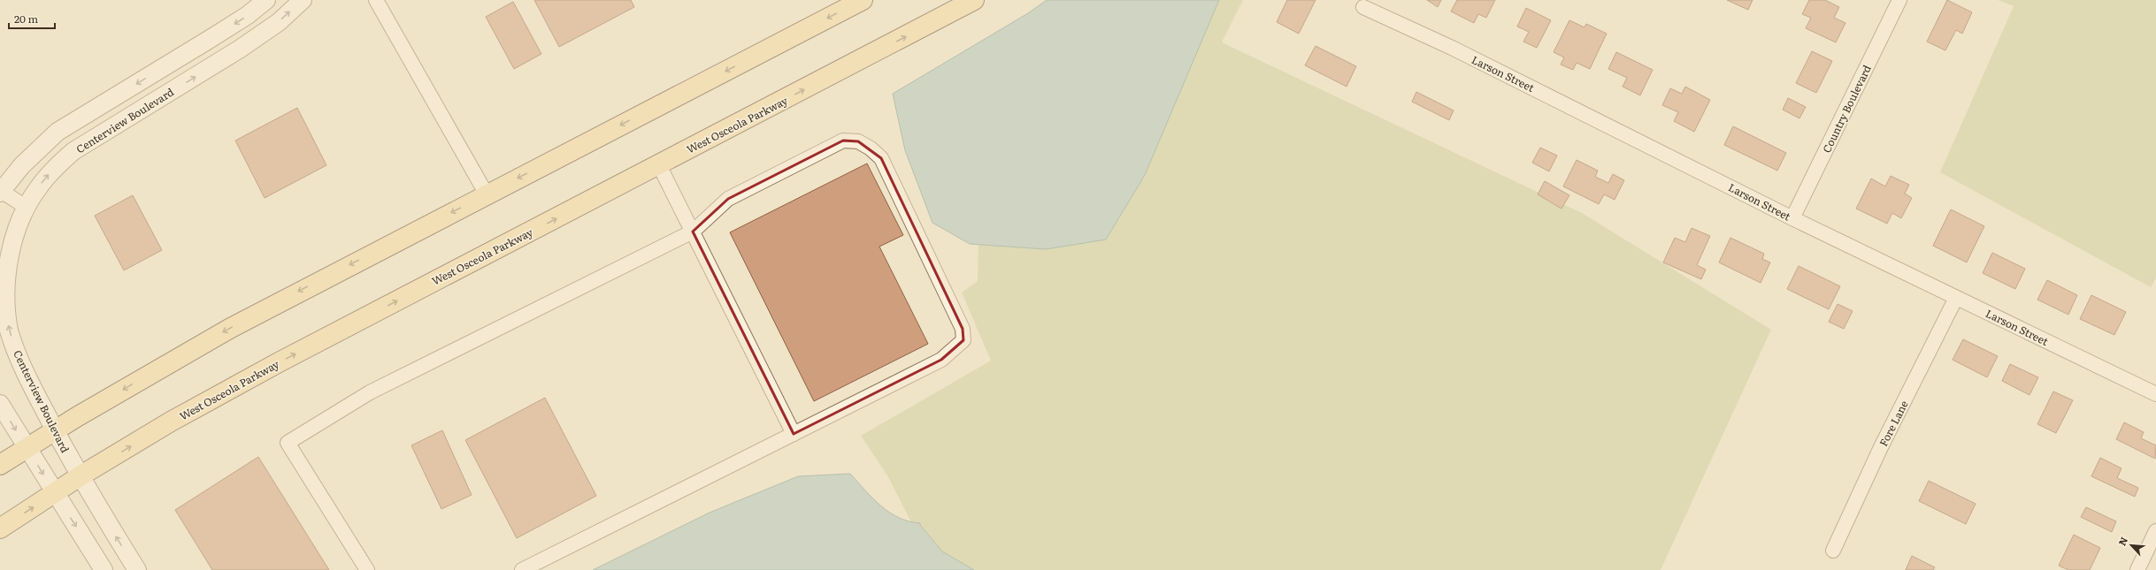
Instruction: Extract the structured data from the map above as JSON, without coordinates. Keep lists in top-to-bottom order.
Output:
{
  "streets": {
    "main road": ["West Osceola Parkway"],
    "street": [
      "Larson Street",
      "Country Boulevard",
      "Centerview Boulevard",
      "Fore Lane"
    ]
  },
  "crossings": [
    ["Larson Street", "Country Boulevard"],
    ["Larson Street", "Fore Lane"],
    ["Centerview Boulevard", "West Osceola Parkway"]
  ],
  "one_way": ["Centerview Boulevard"],
  "scale_bar": "20 m",
  "north": "top left"
}
